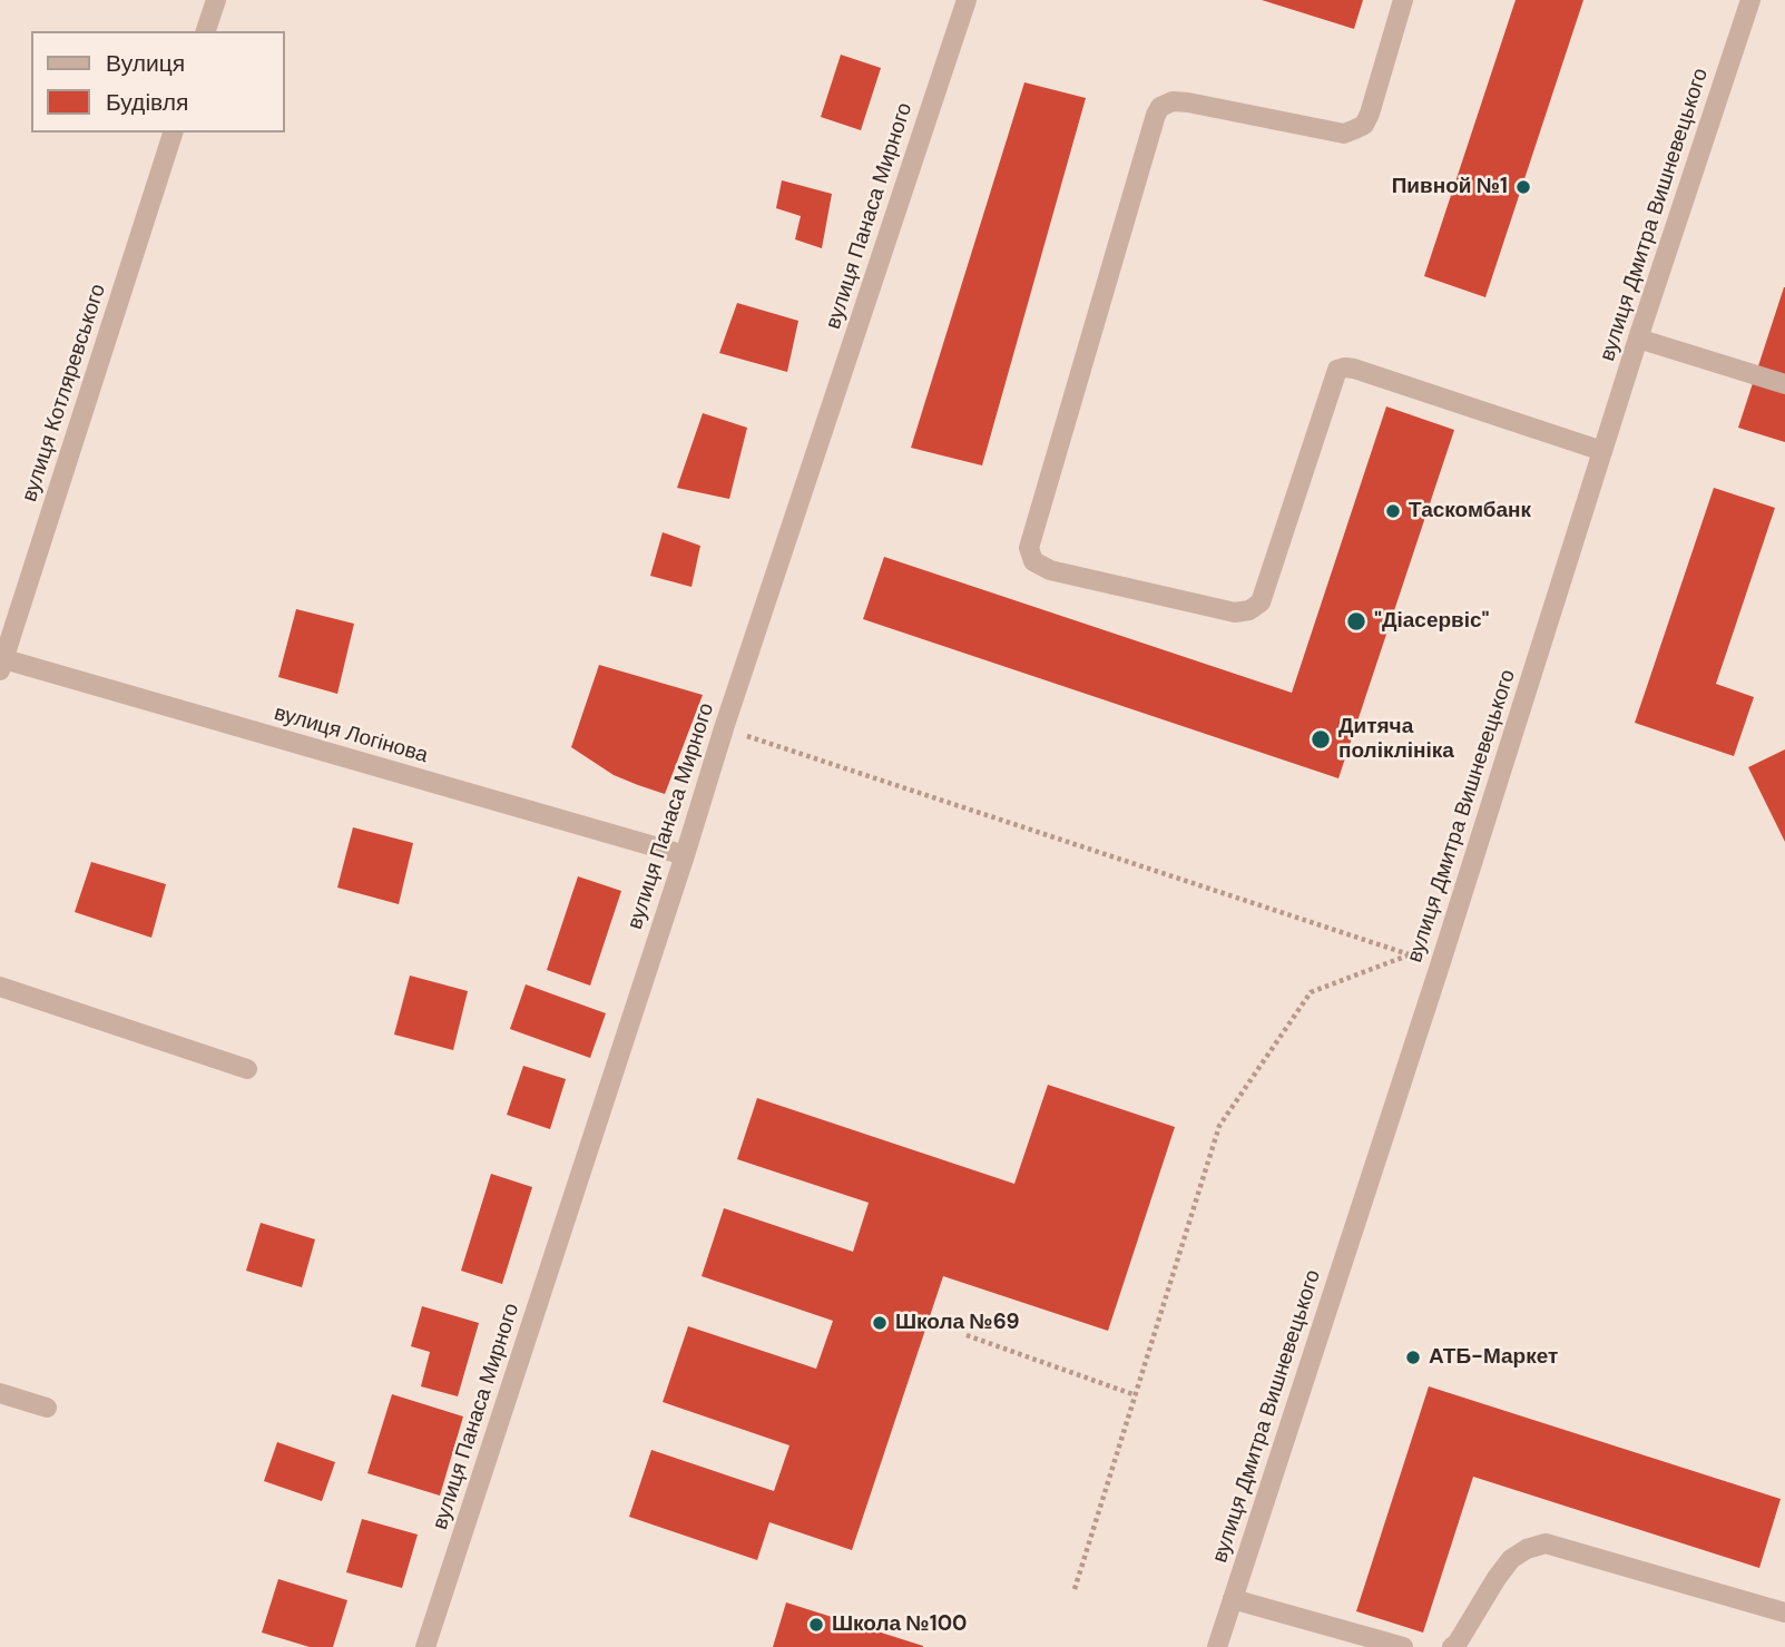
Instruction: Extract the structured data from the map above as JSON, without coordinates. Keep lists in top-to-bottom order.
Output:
{
  "streets": {
    "street": [
      "вулиця Дмитра Вишневецького",
      "вулиця Панаса Мирного",
      "вулиця Котляревського",
      "вулиця Логінова"
    ]
  },
  "crossings": [
    ["вулиця Панаса Мирного", "вулиця Логінова"],
    ["вулиця Котляревського", "вулиця Логінова"]
  ],
  "places": [
    "Пивной №1",
    "Таскомбанк",
    "\"Діасервіс\"",
    "Дитяча поліклініка",
    "Школа №69",
    "АТБ-Маркет",
    "Школа №100"
  ],
  "legend": ["Вулиця", "Будівля"]
}
